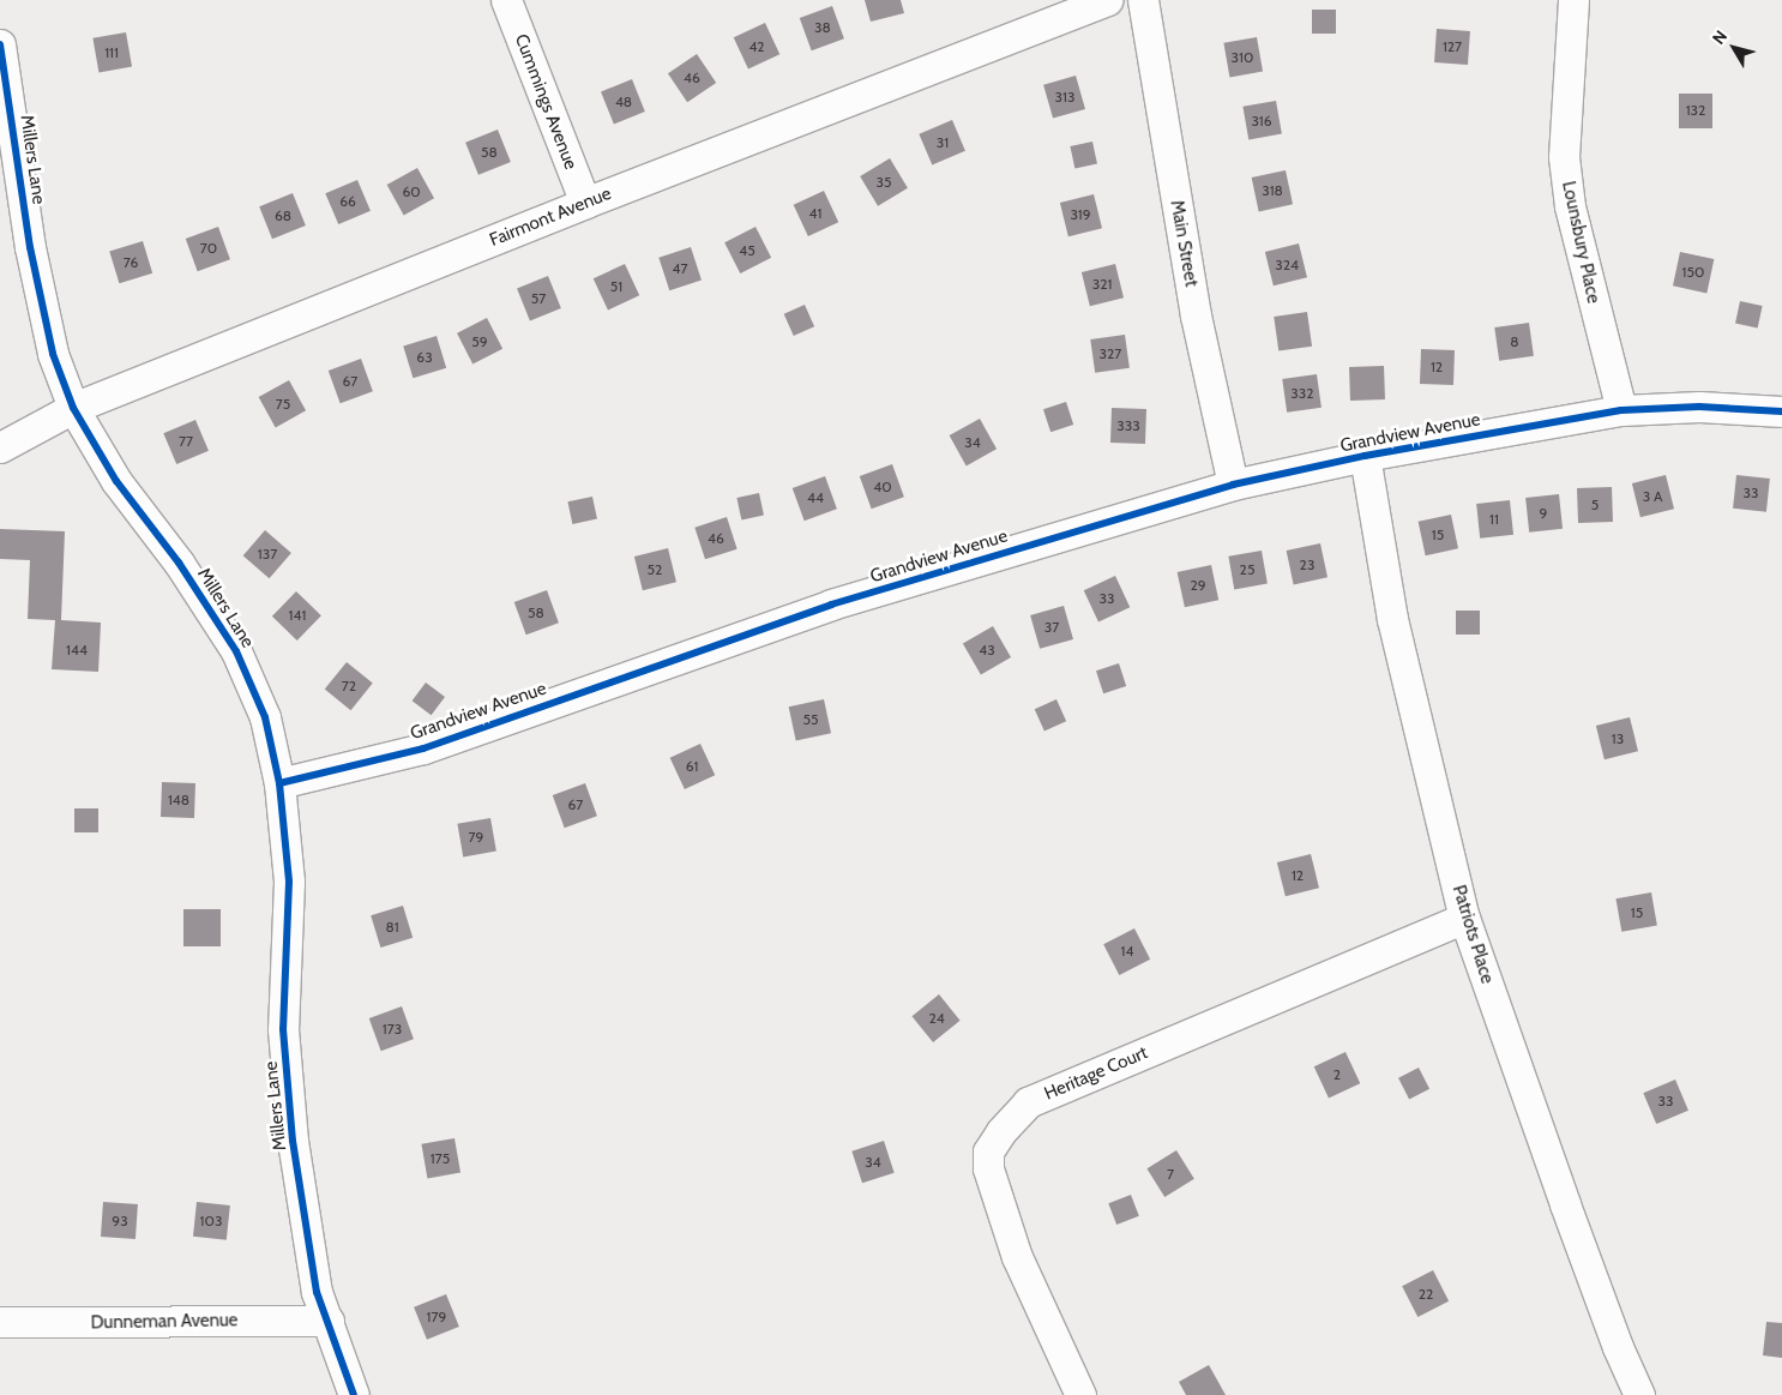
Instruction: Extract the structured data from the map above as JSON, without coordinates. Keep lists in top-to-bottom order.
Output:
{
  "streets": {
    "street": [
      "Cummings Avenue",
      "Millers Lane",
      "Fairmont Avenue",
      "Lounsbury Place",
      "Main Street",
      "Grandview Avenue",
      "Patriots Place",
      "Heritage Court",
      "Dunneman Avenue"
    ]
  },
  "crossings": [
    ["Cummings Avenue", "Fairmont Avenue"],
    ["Millers Lane", "Fairmont Avenue"],
    ["Millers Lane", "Grandview Avenue"],
    ["Millers Lane", "Dunneman Avenue"],
    ["Lounsbury Place", "Grandview Avenue"],
    ["Main Street", "Grandview Avenue"],
    ["Grandview Avenue", "Patriots Place"],
    ["Patriots Place", "Heritage Court"]
  ],
  "house_numbers": [
    "38",
    "42",
    "127",
    "111",
    "310",
    "46",
    "313",
    "48",
    "132",
    "316",
    "31",
    "58",
    "35",
    "318",
    "60",
    "66",
    "41",
    "319",
    "68",
    "70",
    "45",
    "76",
    "324",
    "47",
    "150",
    "321",
    "51",
    "57",
    "59",
    "8",
    "327",
    "63",
    "12",
    "67",
    "332",
    "75",
    "333",
    "77",
    "34",
    "40",
    "33",
    "3 A",
    "44",
    "5",
    "9",
    "11",
    "15",
    "46",
    "137",
    "23",
    "52",
    "25",
    "29",
    "33",
    "58",
    "141",
    "37",
    "144",
    "43",
    "72",
    "55",
    "13",
    "61",
    "148",
    "67",
    "79",
    "12",
    "15",
    "81",
    "14",
    "24",
    "173",
    "2",
    "33",
    "175",
    "34",
    "7",
    "93",
    "103",
    "22",
    "179"
  ],
  "north": "top left"
}
